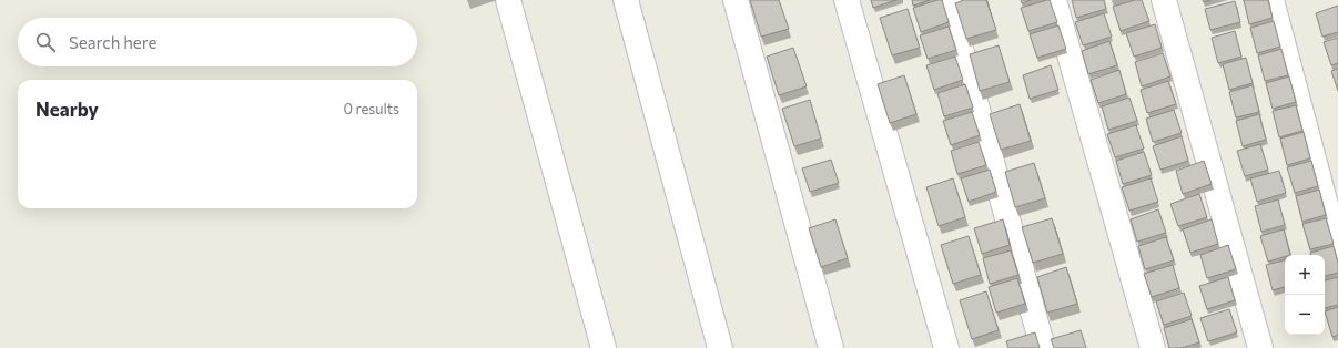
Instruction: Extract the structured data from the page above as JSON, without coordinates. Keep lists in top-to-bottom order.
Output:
{
  "page": {
    "search": "Search here",
    "heading": ["Nearby", "0 results"],
    "map_buttons": ["+", "−"]
  }
}
